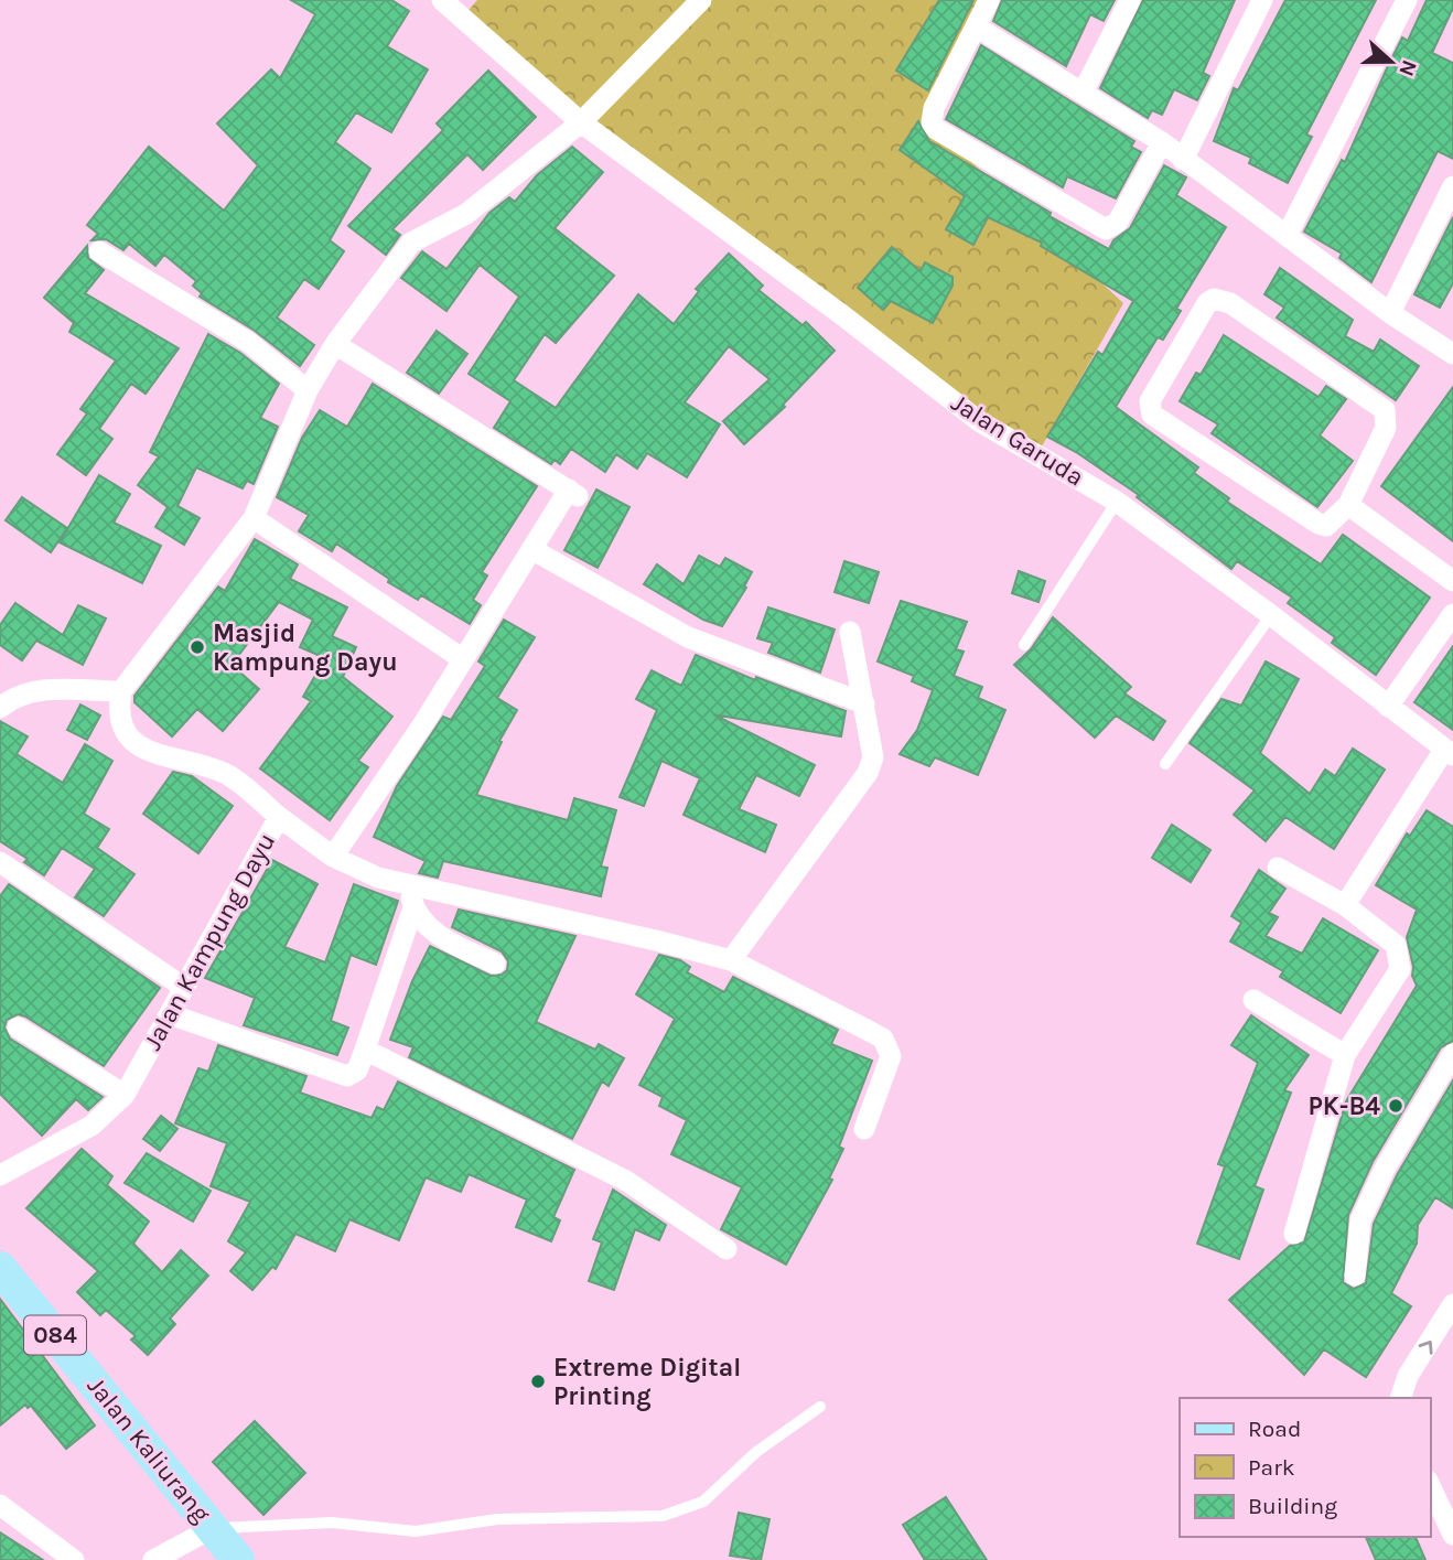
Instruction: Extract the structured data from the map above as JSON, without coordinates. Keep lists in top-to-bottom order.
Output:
{
  "streets": {
    "main road": ["084", "Jalan Kaliurang"],
    "street": ["Jalan Garuda", "Jalan Kampung Dayu"]
  },
  "places": ["Masjid Kampung Dayu", "PK-B4", "Extreme Digital Printing"],
  "legend": ["Road", "Park", "Building"],
  "north": "right"
}
